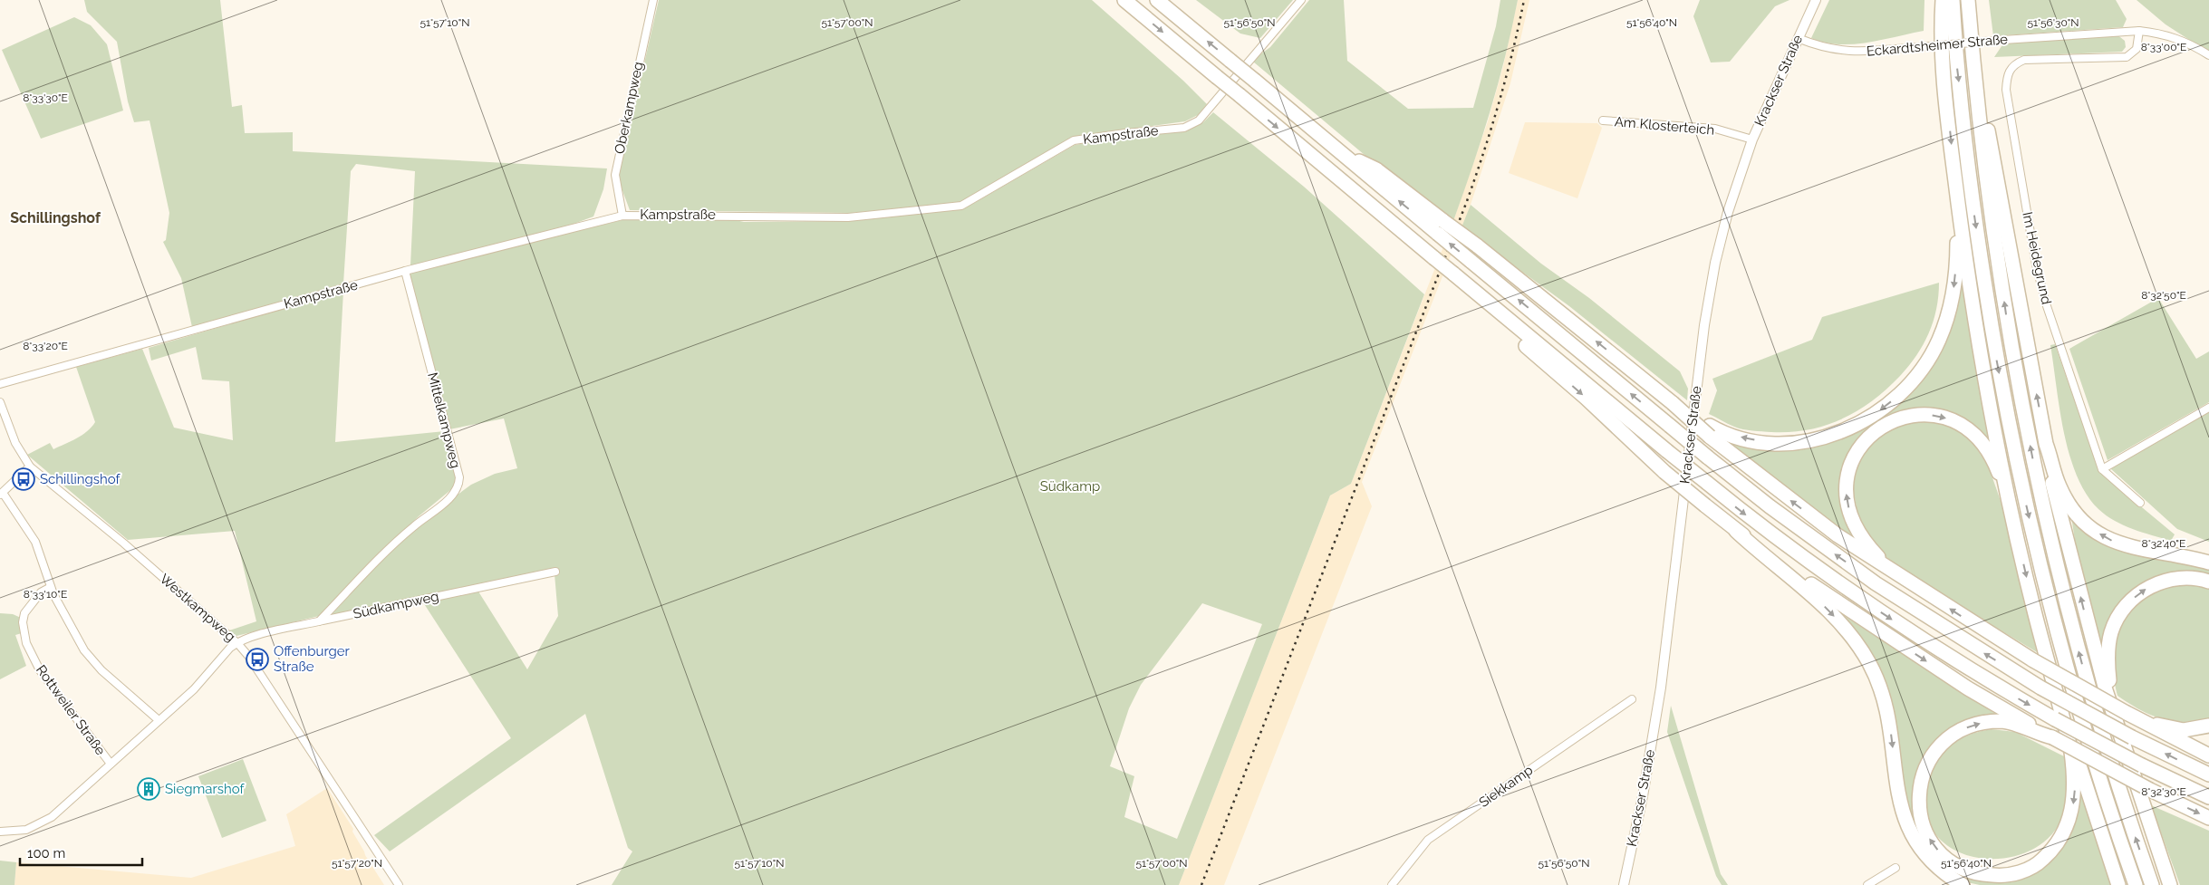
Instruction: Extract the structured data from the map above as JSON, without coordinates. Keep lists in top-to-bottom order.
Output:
{
  "streets": {
    "street": [
      "Eckardtsheimer Straße",
      "Krackser Straße",
      "Oberkampweg",
      "Am Klosterteich",
      "Kampstraße",
      "Im Heidegrund",
      "Mittelkampweg",
      "Südkampweg",
      "Westkampweg",
      "Rottweiler Straße",
      "Siekkamp"
    ]
  },
  "crossings": [
    ["Eckardtsheimer Straße", "Krackser Straße"],
    ["Eckardtsheimer Straße", "Im Heidegrund"],
    ["Krackser Straße", "Am Klosterteich"],
    ["Oberkampweg", "Kampstraße"],
    ["Kampstraße", "Mittelkampweg"],
    ["Mittelkampweg", "Südkampweg"],
    ["Südkampweg", "Westkampweg"]
  ],
  "districts": ["Schillingshof"],
  "parks": ["Südkamp"],
  "places": {
    "bus stop": ["Schillingshof", "Offenburger Straße"],
    "building": ["Siegmarshof"]
  },
  "scale_bar": "100 m",
  "coordinates": [
    "51°57'10\"N",
    "51°57'00\"N",
    "51°56'50\"N",
    "51°56'40\"N",
    "51°56'30\"N",
    "8°33'00\"E",
    "8°33'30\"E",
    "8°32'50\"E",
    "8°33'20\"E",
    "8°32'40\"E",
    "8°33'10\"E",
    "8°32'30\"E",
    "51°57'20\"N"
  ]
}
